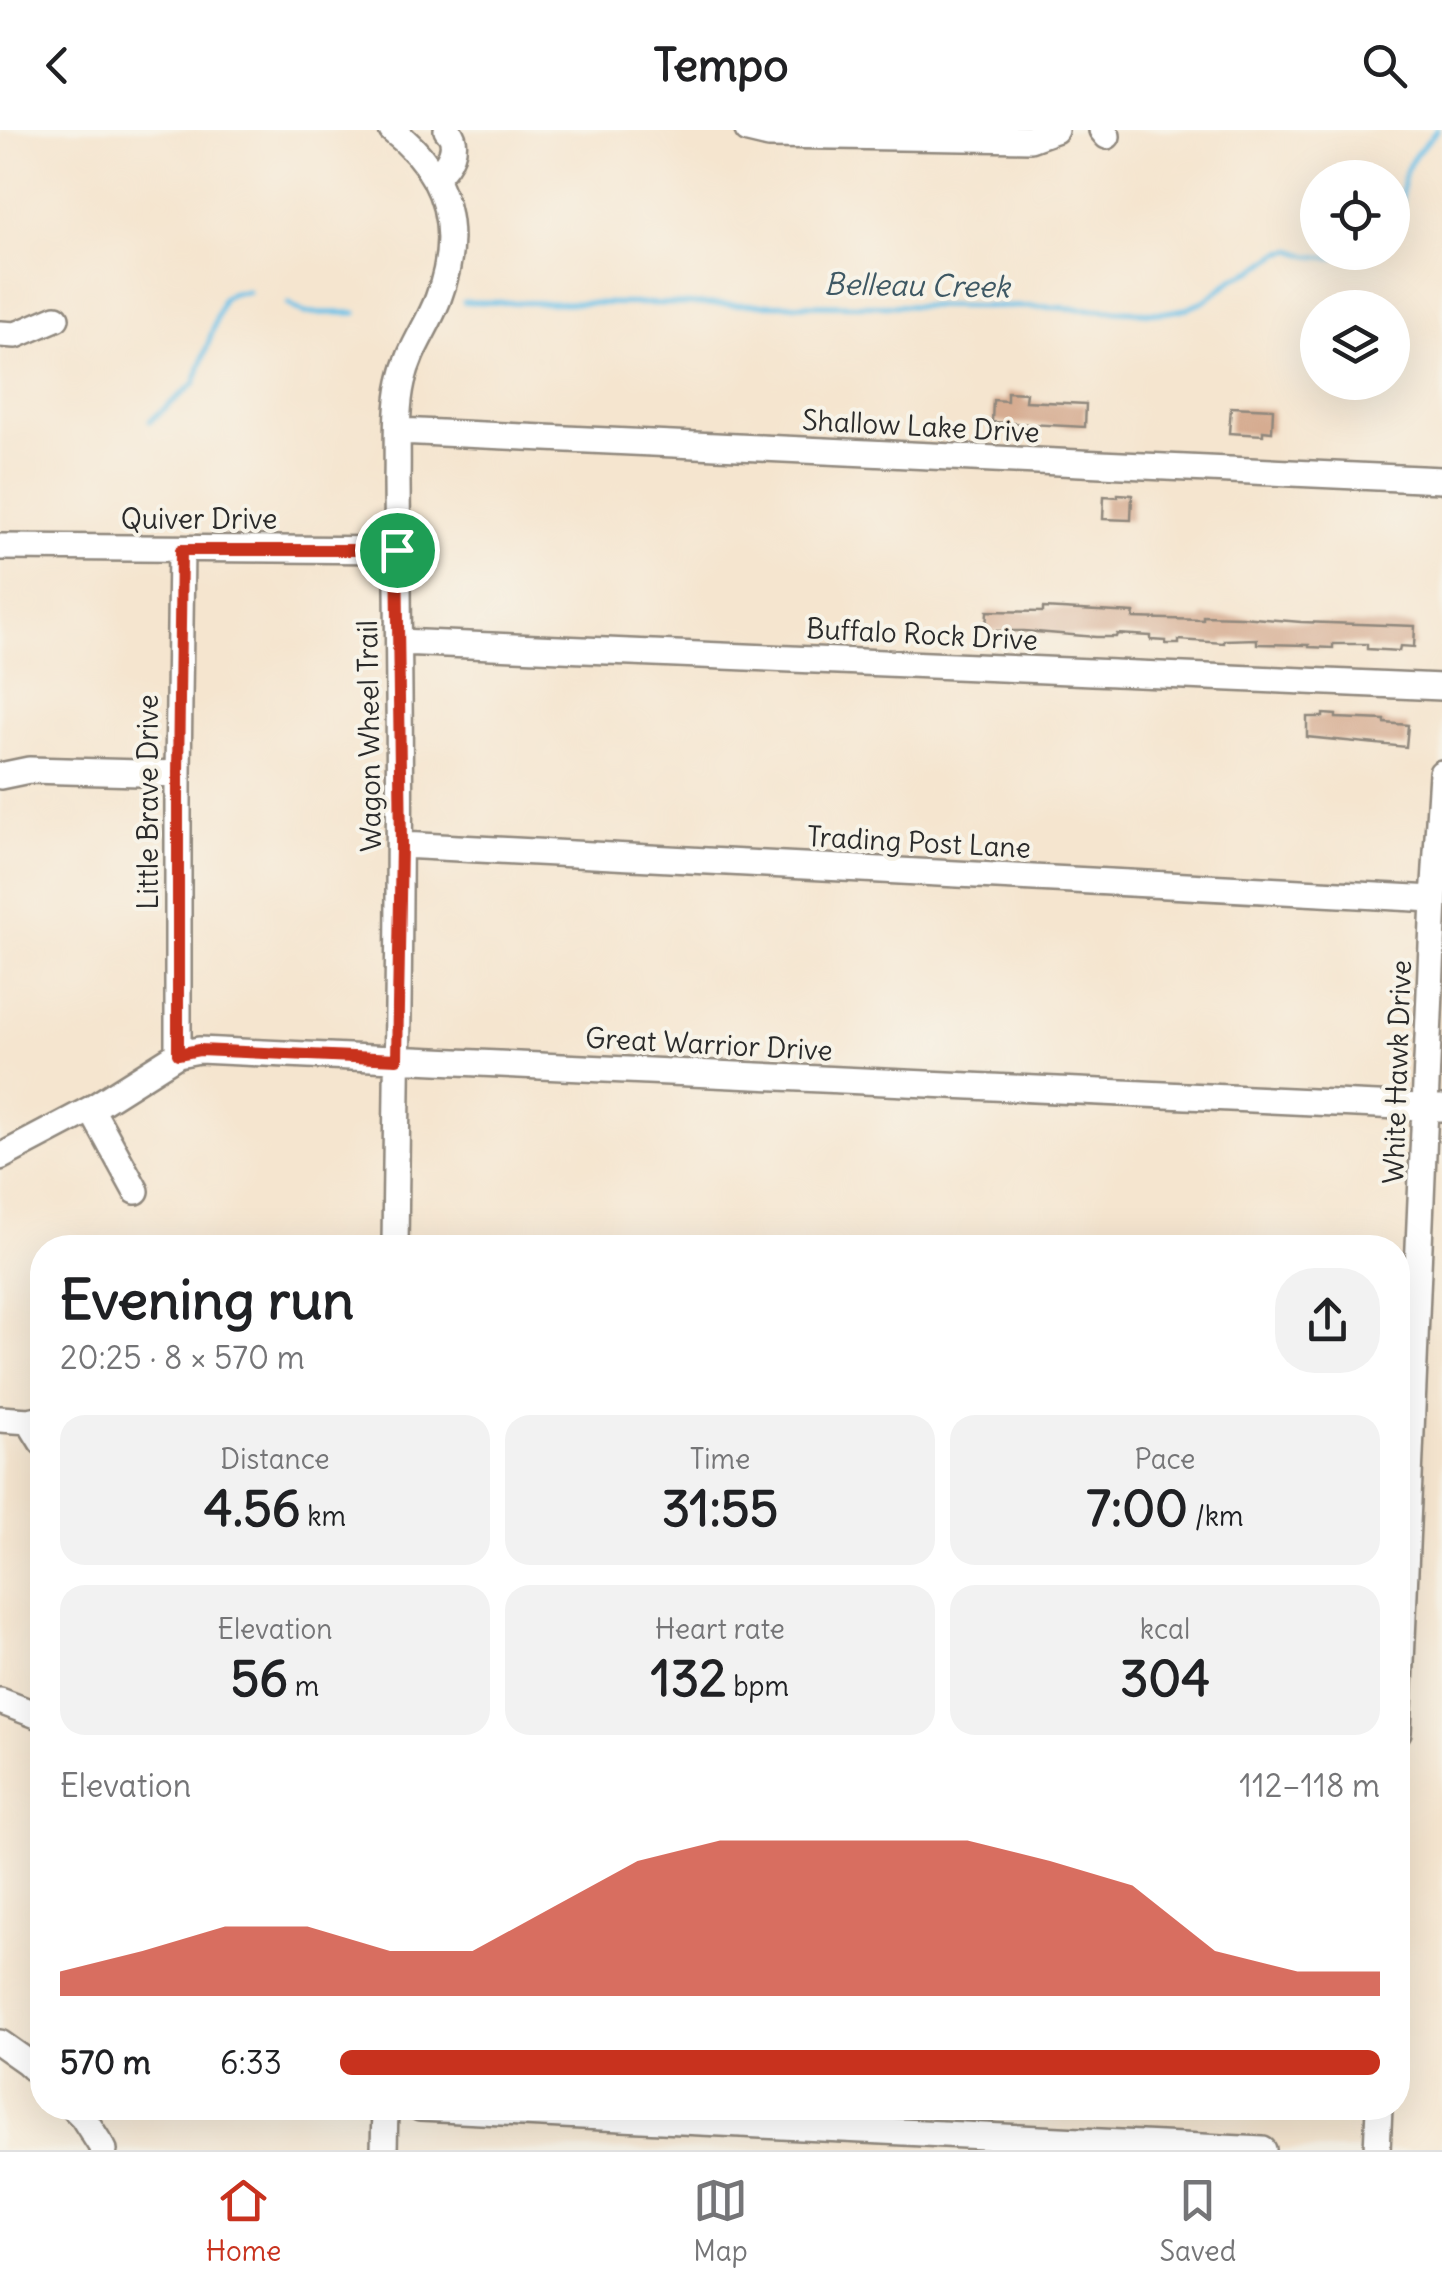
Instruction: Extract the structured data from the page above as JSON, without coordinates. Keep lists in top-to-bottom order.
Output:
{
  "streets": {
    "street": [
      "Shallow Lake Drive",
      "Quiver Drive",
      "Buffalo Rock Drive",
      "Wagon Wheel Trail",
      "Little Brave Drive",
      "Trading Post Lane",
      "Great Warrior Drive",
      "White Hawk Drive"
    ]
  },
  "crossings": [
    ["Shallow Lake Drive", "Wagon Wheel Trail"],
    ["Quiver Drive", "Wagon Wheel Trail"],
    ["Quiver Drive", "Little Brave Drive"],
    ["Buffalo Rock Drive", "Wagon Wheel Trail"],
    ["Wagon Wheel Trail", "Trading Post Lane"],
    ["Wagon Wheel Trail", "Great Warrior Drive"],
    ["Little Brave Drive", "Great Warrior Drive"],
    ["Trading Post Lane", "White Hawk Drive"],
    ["Great Warrior Drive", "White Hawk Drive"]
  ],
  "water": ["Belleau Creek"],
  "page": {
    "header": "Tempo",
    "heading": ["Evening run", "20:25 · 8 × 570 m"],
    "stats": [
      ["Distance", "4.56 km"],
      ["Time", "31:55"],
      ["Pace", "7:00 /km"],
      ["Elevation", "56 m"],
      ["Heart rate", "132 bpm"],
      ["kcal", "304"]
    ],
    "chart": ["Elevation", "112–118 m"],
    "list": [
      {
        "name": "570 m",
        "note": "6:33"
      }
    ],
    "tabs": ["Home", "Map", "Saved"]
  }
}
